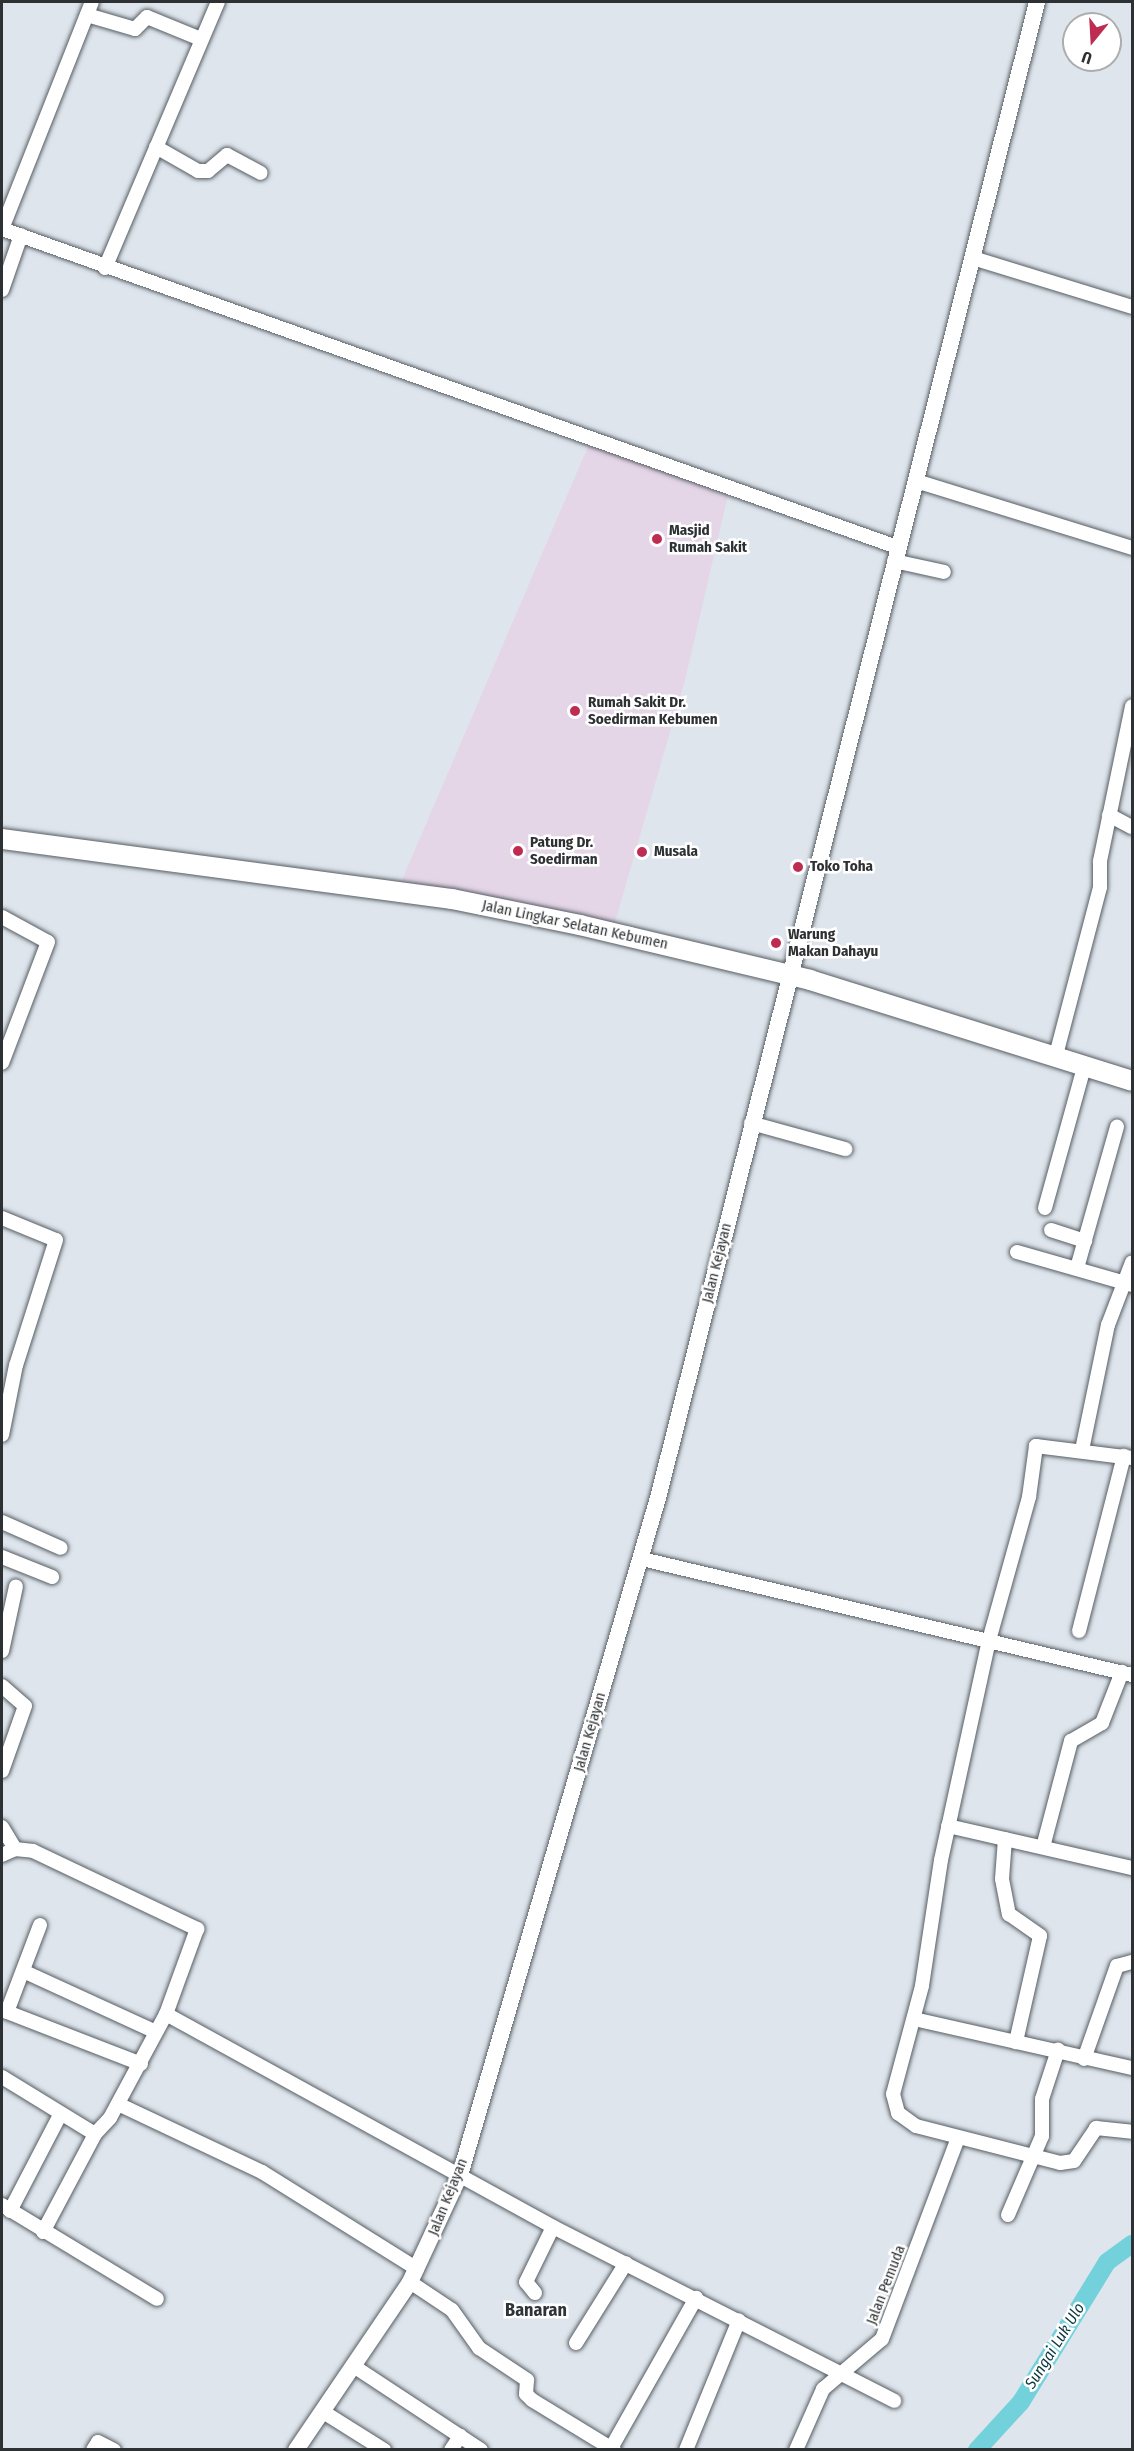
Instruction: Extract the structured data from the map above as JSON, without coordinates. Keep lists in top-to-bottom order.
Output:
{
  "streets": {
    "highway": ["Jalan Lingkar Selatan Kebumen"],
    "main road": ["Jalan Kejayan"],
    "street": ["Jalan Pemuda"]
  },
  "crossings": [
    ["Jalan Lingkar Selatan Kebumen", "Jalan Kejayan"]
  ],
  "districts": ["Banaran"],
  "water": ["Sungai Luk Ulo"],
  "places": [
    "Masjid Rumah Sakit",
    "Rumah Sakit Dr. Soedirman Kebumen",
    "Patung Dr. Soedirman",
    "Musala",
    "Toko Toha",
    "Warung Makan Dahayu"
  ],
  "north": "bottom"
}
